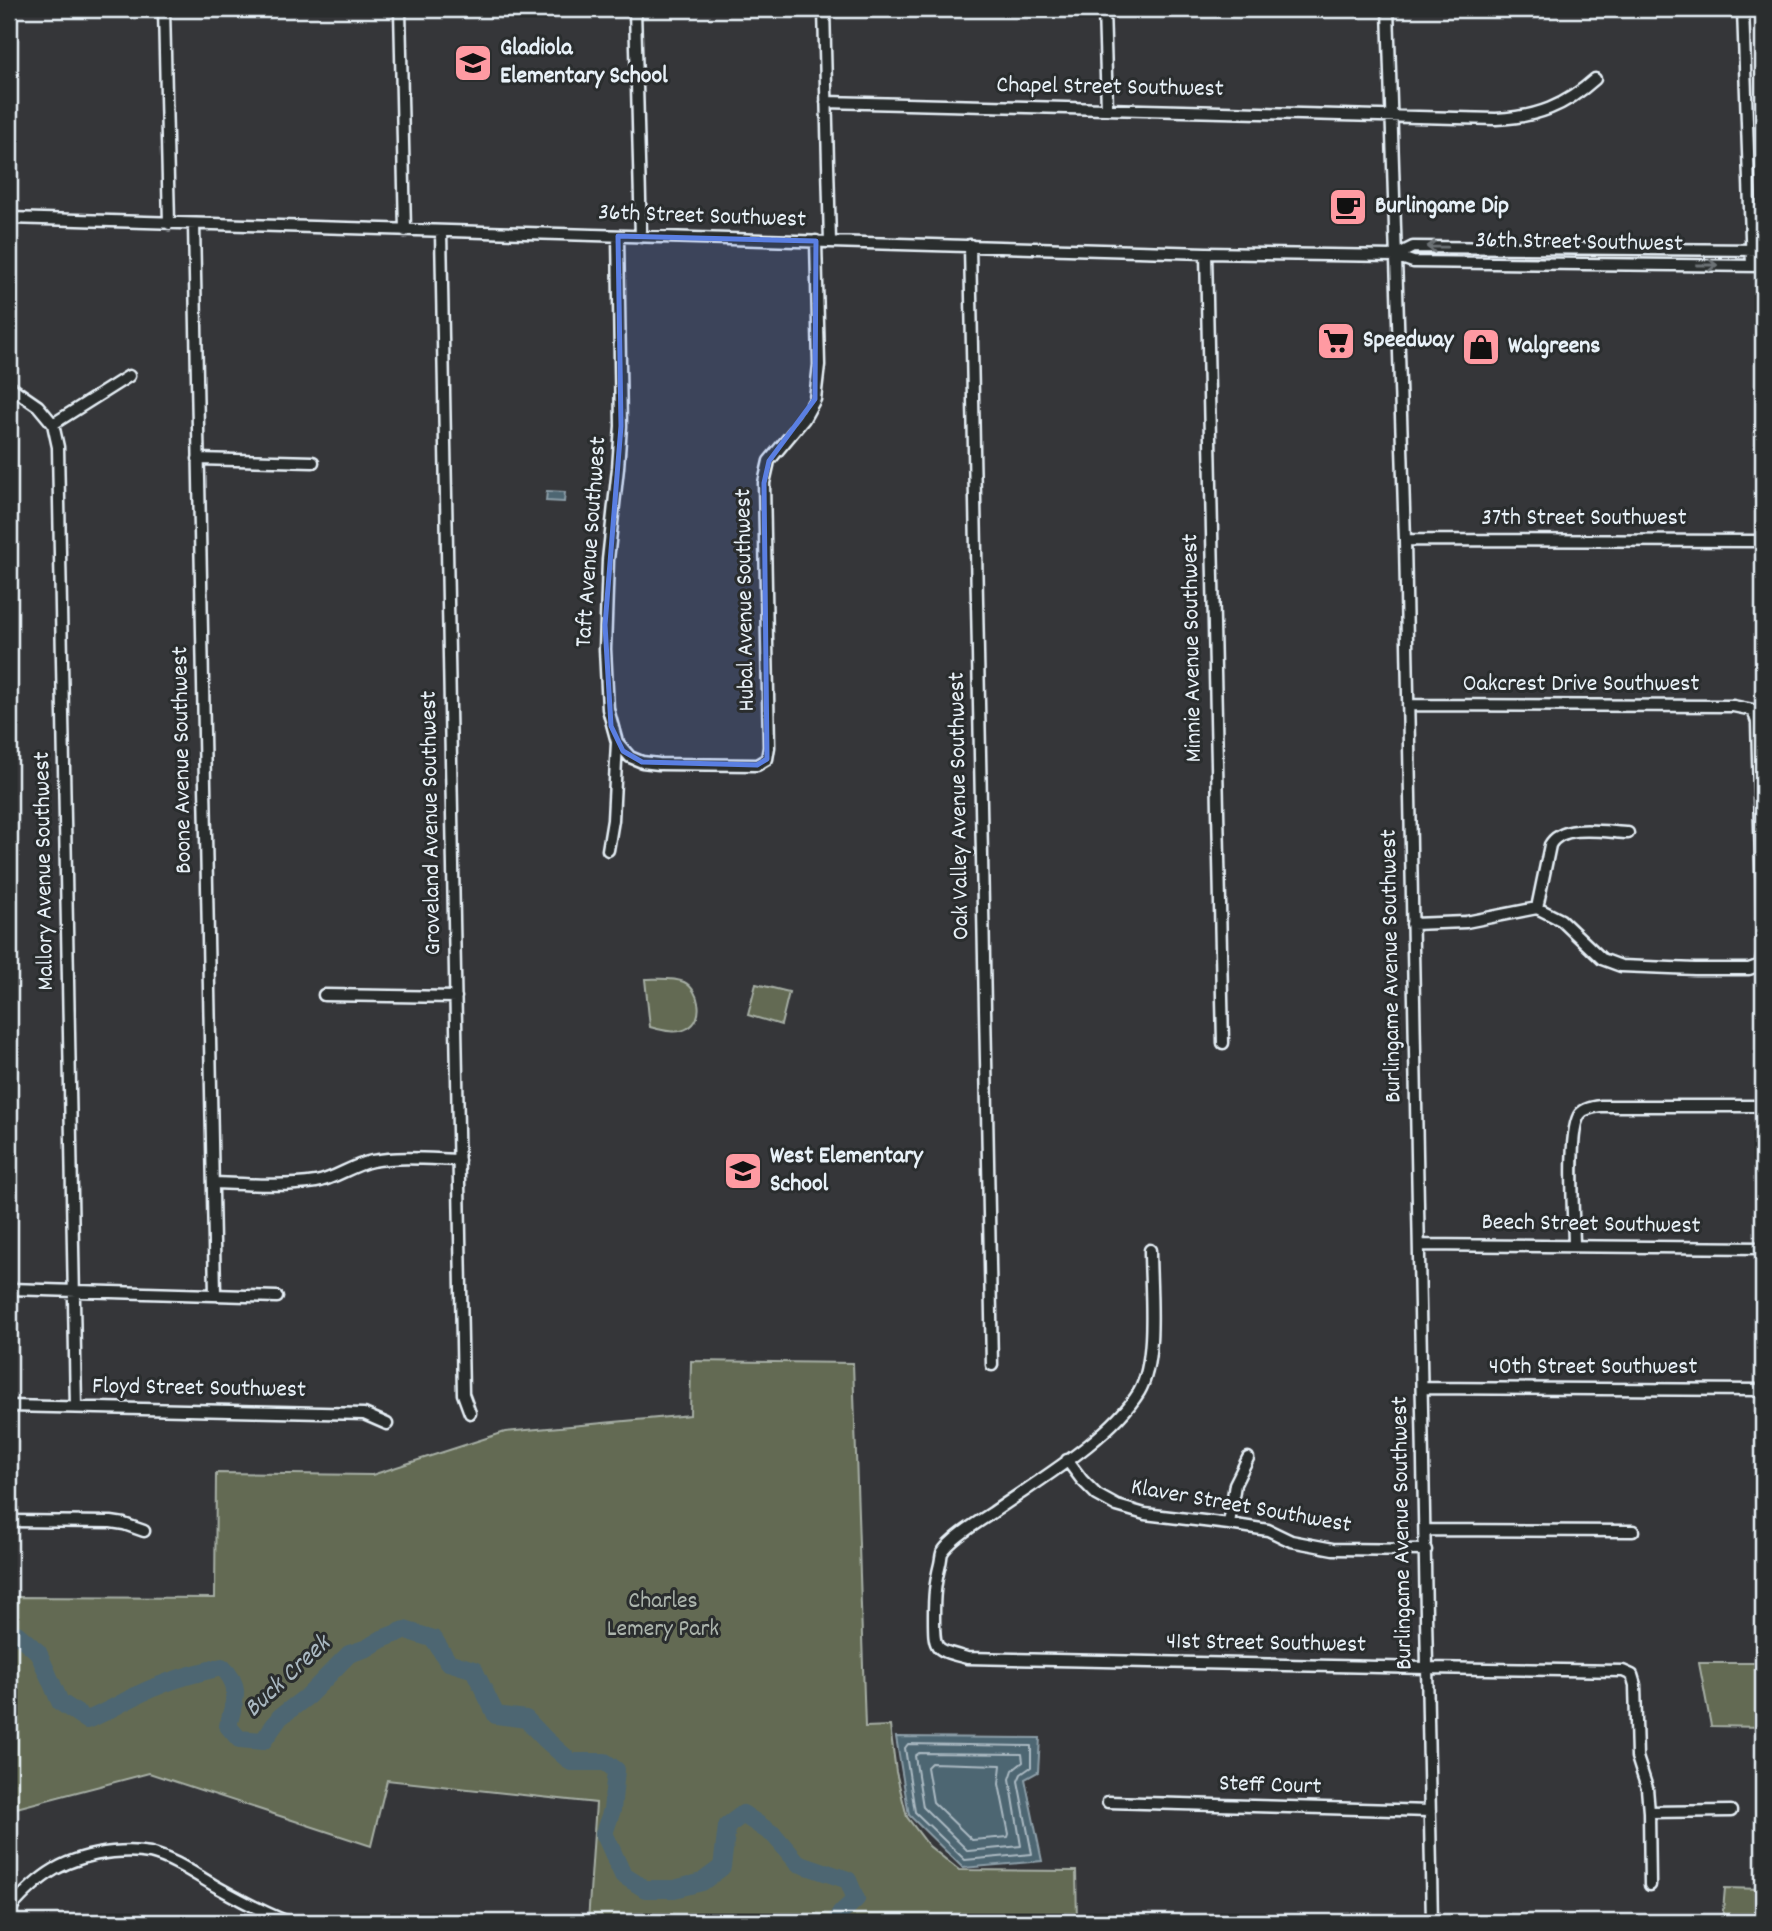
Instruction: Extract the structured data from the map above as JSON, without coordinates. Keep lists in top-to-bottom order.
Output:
{
  "streets": {
    "street": [
      "Chapel Street Southwest",
      "36th Street Southwest",
      "37th Street Southwest",
      "Taft Avenue Southwest",
      "Hubal Avenue Southwest",
      "Minnie Avenue Southwest",
      "Oakcrest Drive Southwest",
      "Boone Avenue Southwest",
      "Oak Valley Avenue Southwest",
      "Groveland Avenue Southwest",
      "Mallory Avenue Southwest",
      "Burlingame Avenue Southwest",
      "Beech Street Southwest",
      "40th Street Southwest",
      "Floyd Street Southwest",
      "Klaver Street Southwest",
      "41st Street Southwest",
      "Steff Court"
    ]
  },
  "crossings": [
    ["Chapel Street Southwest", "Burlingame Avenue Southwest"],
    ["36th Street Southwest", "Taft Avenue Southwest"],
    ["36th Street Southwest", "Hubal Avenue Southwest"],
    ["36th Street Southwest", "Minnie Avenue Southwest"],
    ["36th Street Southwest", "Boone Avenue Southwest"],
    ["36th Street Southwest", "Oak Valley Avenue Southwest"],
    ["36th Street Southwest", "Groveland Avenue Southwest"],
    ["36th Street Southwest", "Burlingame Avenue Southwest"],
    ["37th Street Southwest", "Burlingame Avenue Southwest"],
    ["Taft Avenue Southwest", "Hubal Avenue Southwest"],
    ["Oakcrest Drive Southwest", "Burlingame Avenue Southwest"],
    ["Mallory Avenue Southwest", "Floyd Street Southwest"],
    ["Burlingame Avenue Southwest", "Beech Street Southwest"],
    ["Burlingame Avenue Southwest", "40th Street Southwest"],
    ["Burlingame Avenue Southwest", "Klaver Street Southwest"],
    ["Burlingame Avenue Southwest", "41st Street Southwest"],
    ["Burlingame Avenue Southwest", "Steff Court"],
    ["Klaver Street Southwest", "41st Street Southwest"]
  ],
  "water": ["Buck Creek"],
  "parks": ["Charles Lemery Park"],
  "places": {
    "school or university": ["Gladiola Elementary School", "West Elementary School"],
    "cafe": ["Burlingame Dip"],
    "supermarket": ["Speedway"],
    "shop": ["Walgreens"]
  }
}
